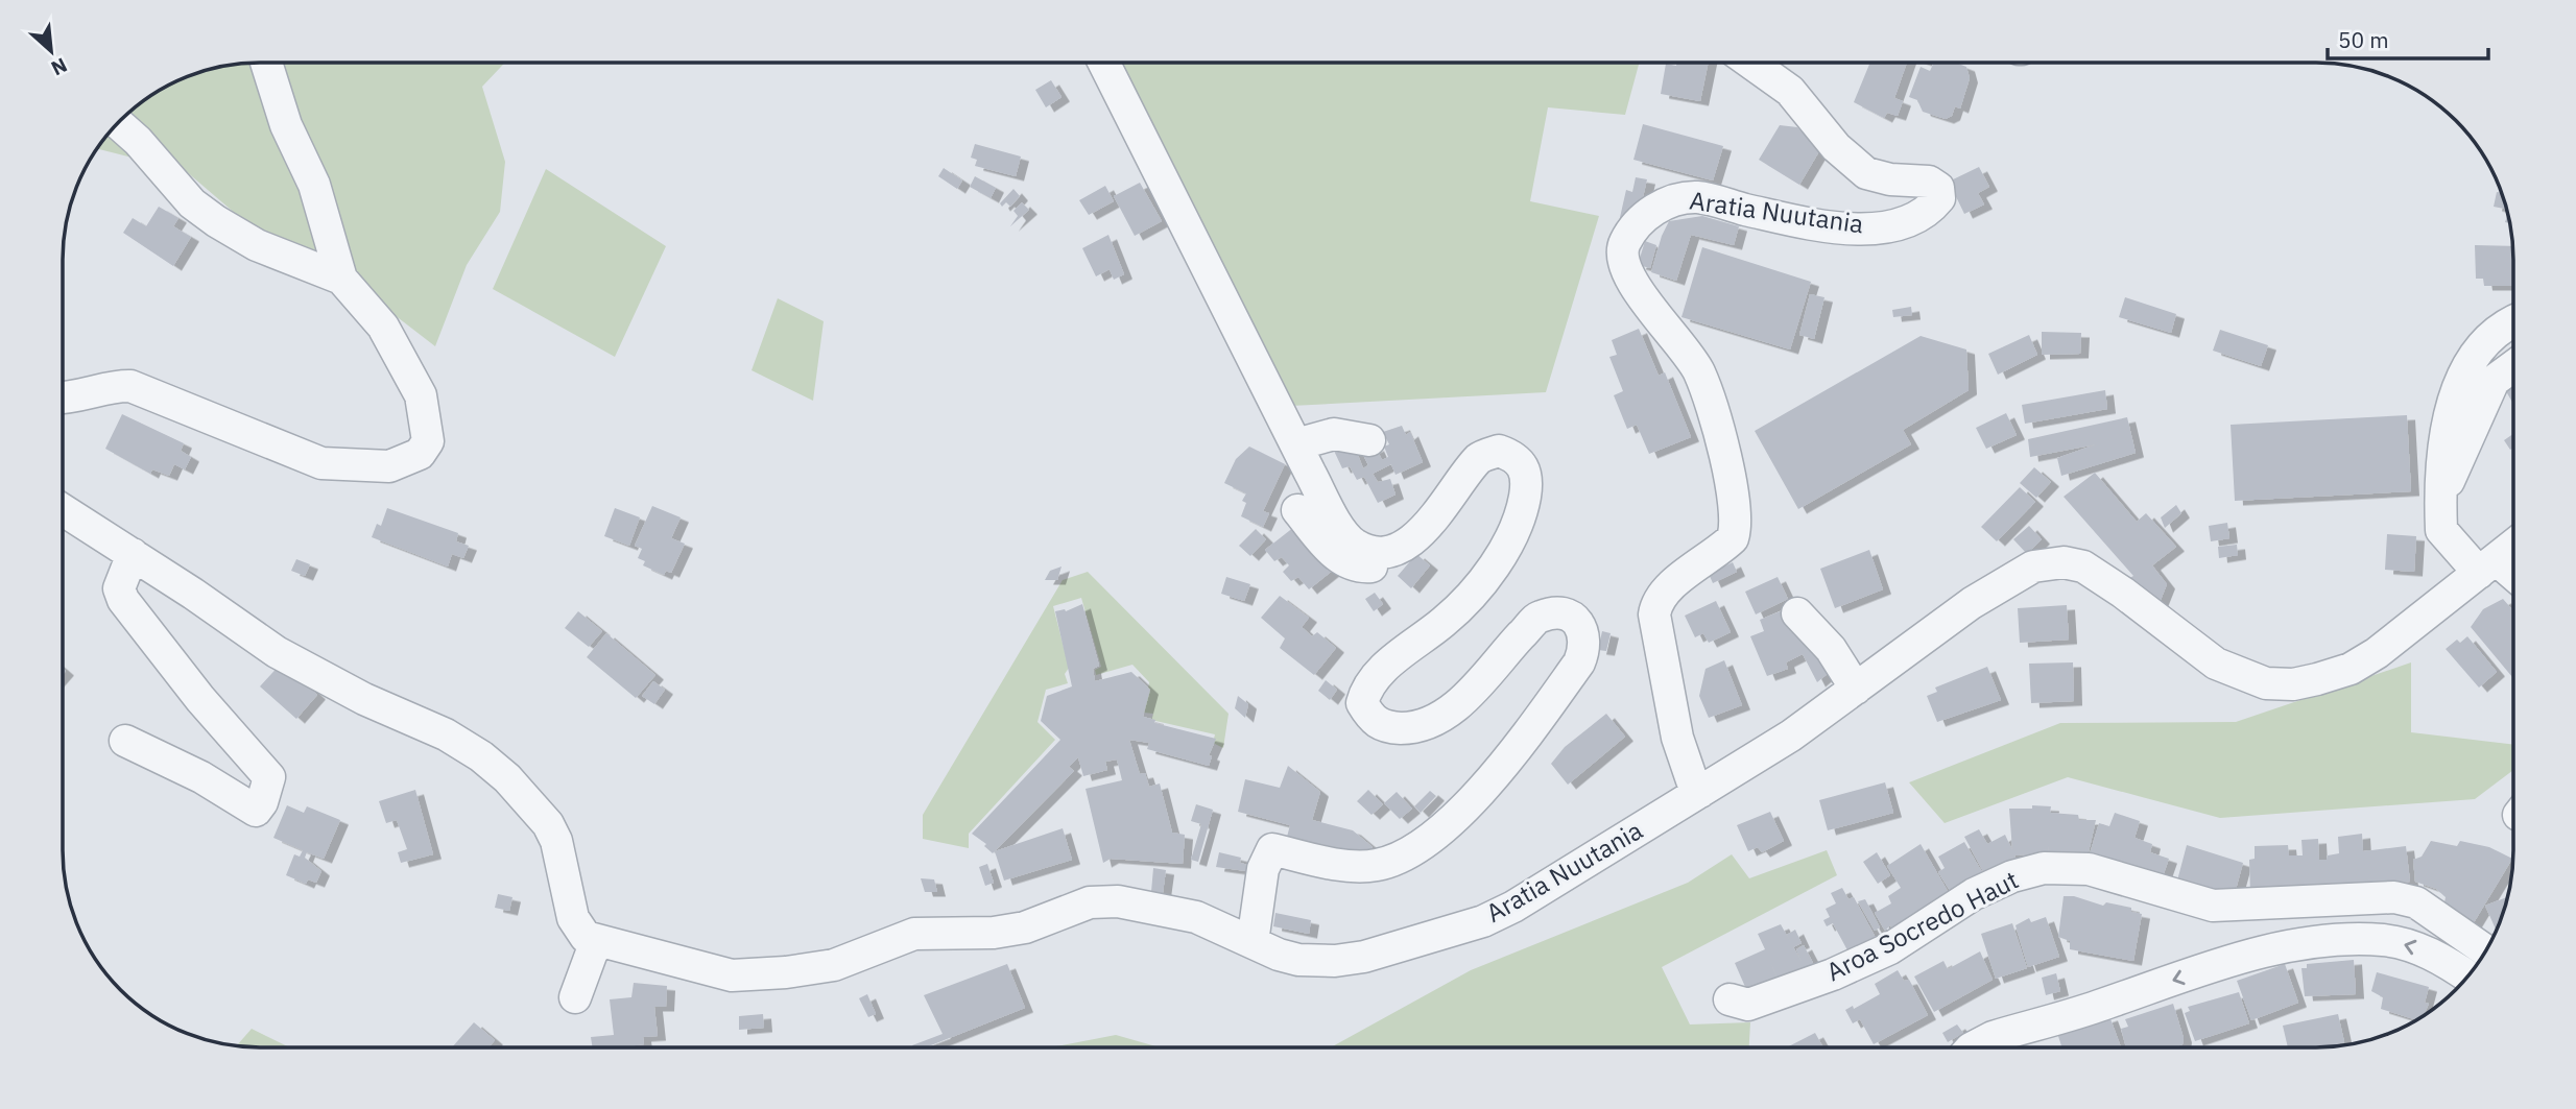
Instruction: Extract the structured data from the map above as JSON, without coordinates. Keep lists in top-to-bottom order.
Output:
{
  "streets": {
    "street": ["Aratia Nuutania", "Aroa Socredo Haut"]
  },
  "scale_bar": "50 m",
  "north": "bottom right"
}
